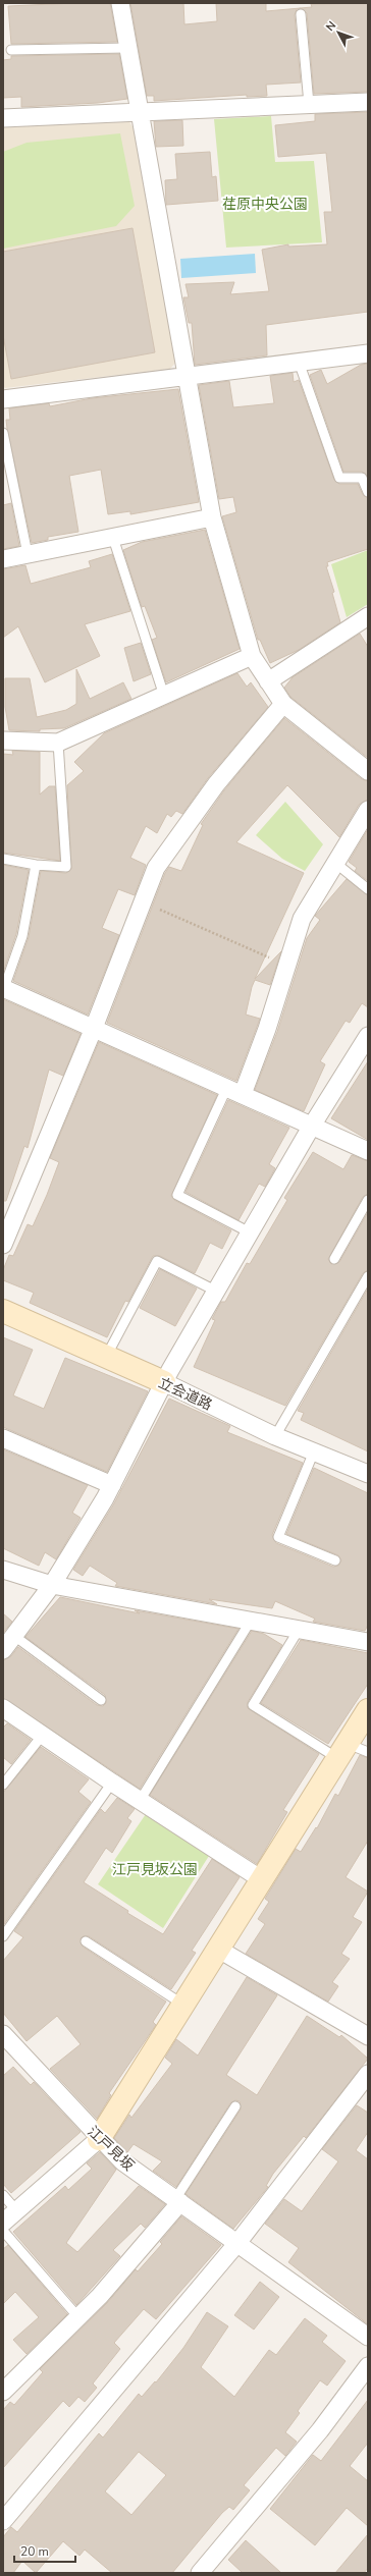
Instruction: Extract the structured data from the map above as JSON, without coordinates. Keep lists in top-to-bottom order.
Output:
{
  "streets": {
    "street": ["立会道路", "江戸見坂"]
  },
  "parks": ["荏原中央公園", "江戸見坂公園"],
  "scale_bar": "20 m",
  "north": "top left"
}
